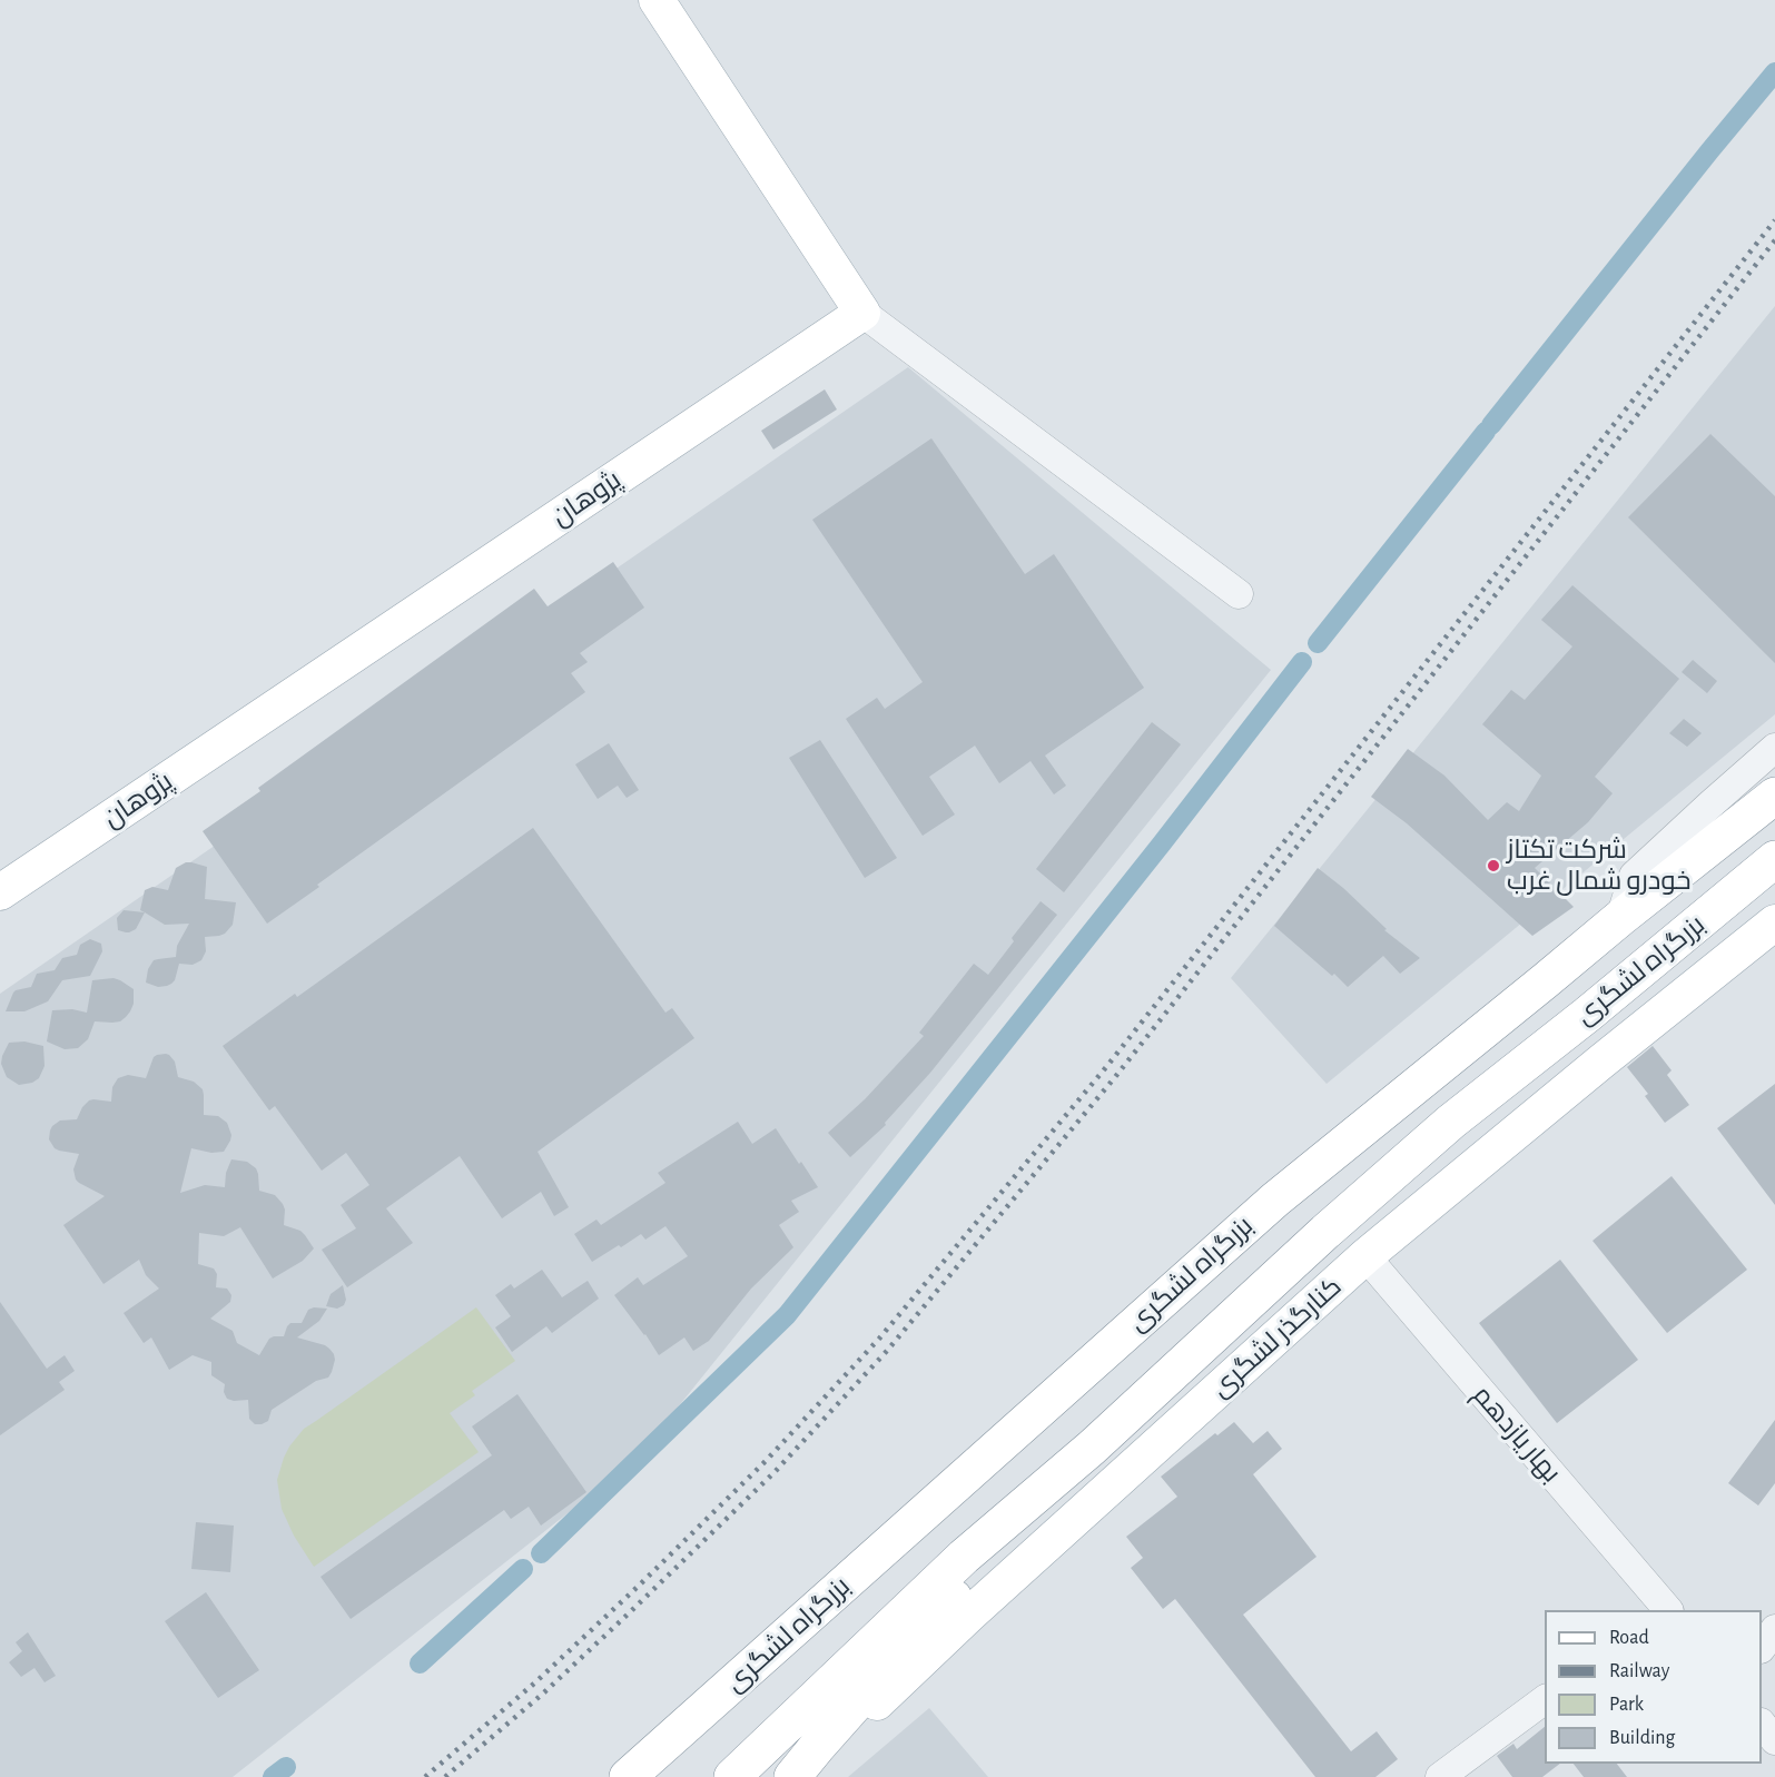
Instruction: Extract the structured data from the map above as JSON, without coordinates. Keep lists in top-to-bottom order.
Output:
{
  "streets": {
    "highway": ["بزرگراه لشگری"],
    "main road": ["پژوهان", "کنارگذر لشگری"],
    "street": ["بهار یازدهم"]
  },
  "crossings": [
    ["کنارگذر لشگری", "بهار یازدهم"]
  ],
  "places": ["شرکت تکتاز خودرو شمال غرب"],
  "legend": [
    "Road",
    "Railway",
    "Park",
    "Building"
  ]
}
